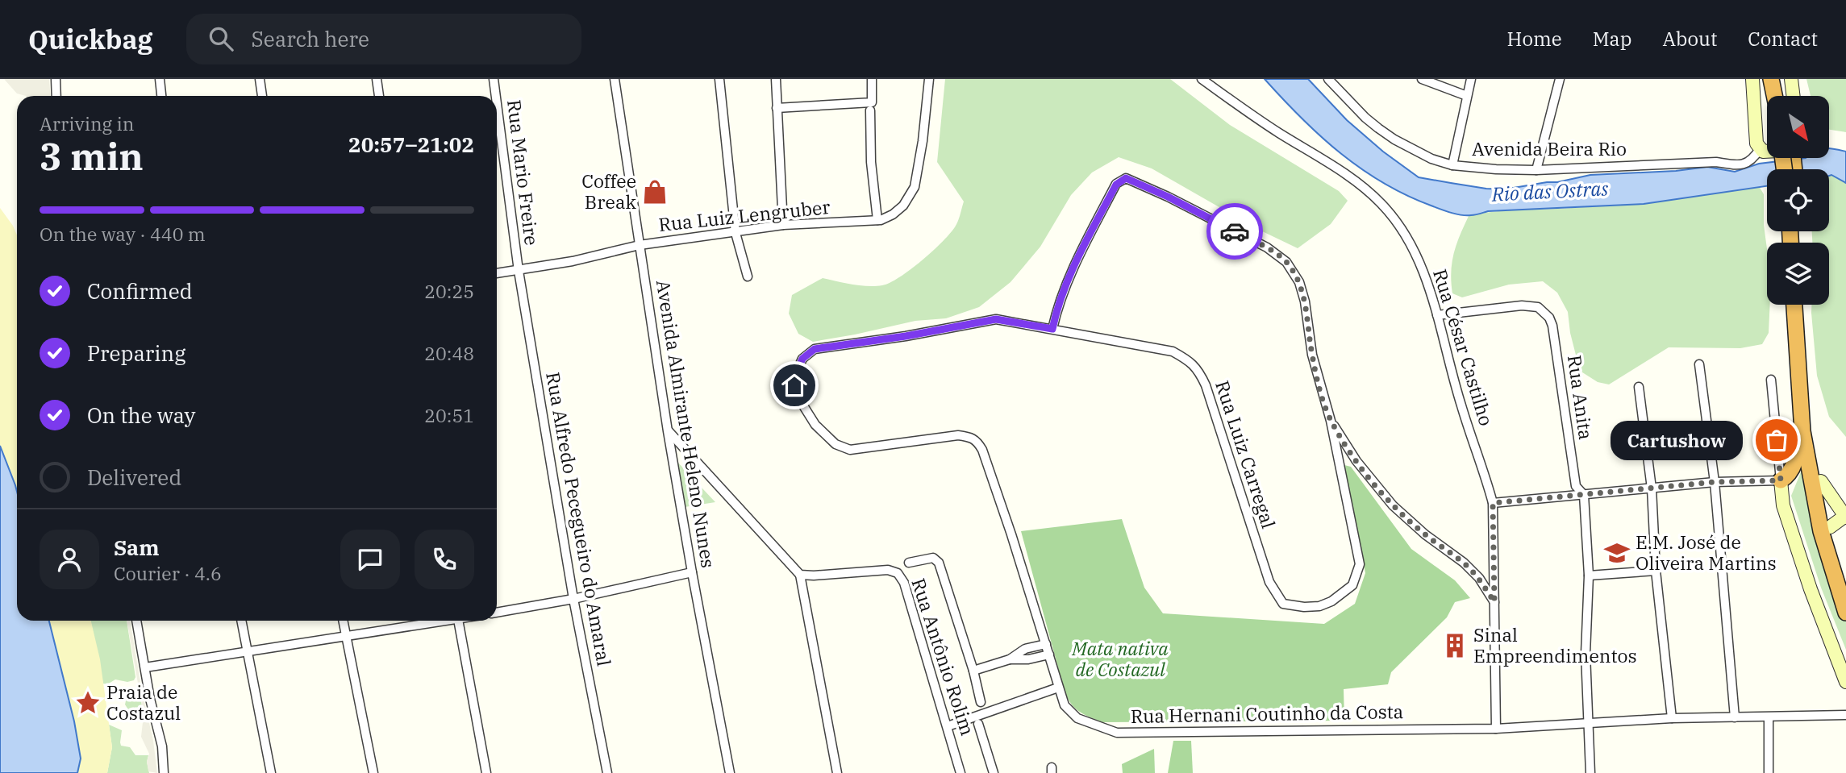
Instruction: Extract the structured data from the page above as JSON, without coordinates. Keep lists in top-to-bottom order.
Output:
{
  "streets": {
    "street": [
      "Avenida Beira Rio",
      "Rua Mario Freire",
      "Rua Luiz Lengruber",
      "Rua César Castilho",
      "Rua Anita",
      "Avenida Almirante Heleno Nunes",
      "Rua Luiz Carregal",
      "Rua Alfredo Pecegueiro do Amaral",
      "Rua Antônio Rolim",
      "Rua Hernani Coutinho da Costa"
    ]
  },
  "crossings": [
    ["Rua Mario Freire", "Rua Luiz Lengruber"],
    ["Rua Mario Freire", "Rua Alfredo Pecegueiro do Amaral"],
    ["Rua Luiz Lengruber", "Avenida Almirante Heleno Nunes"],
    ["Rua Luiz Lengruber", "Rua Alfredo Pecegueiro do Amaral"],
    ["Rua César Castilho", "Rua Anita"],
    ["Rua César Castilho", "Rua Hernani Coutinho da Costa"],
    ["Rua Anita", "Rua Hernani Coutinho da Costa"],
    ["Rua Luiz Carregal", "Rua Hernani Coutinho da Costa"]
  ],
  "water": ["Rio das Ostras"],
  "parks": ["Mata nativa de Costazul"],
  "places": {
    "shop": ["Coffee Break"],
    "other": ["Cartushow"],
    "school or university": ["E.M. José de Oliveira Martins"],
    "building": ["Sinal Empreendimentos"],
    "place": ["Praia de Costazul"]
  },
  "north": "bottom right",
  "page": {
    "header": "Quickbag",
    "search": "Search here",
    "nav": [
      "Home",
      "Map",
      "About",
      "Contact"
    ],
    "heading": ["3 min", "Arriving in", "20:57–21:02"],
    "panel": ["Sam", "Courier · 4.6"],
    "bar": "On the way · 440 m",
    "list": [
      ["Confirmed", "20:25"],
      ["Preparing", "20:48"],
      ["On the way", "20:51"],
      "Delivered"
    ],
    "bubble": "Cartushow"
  }
}
